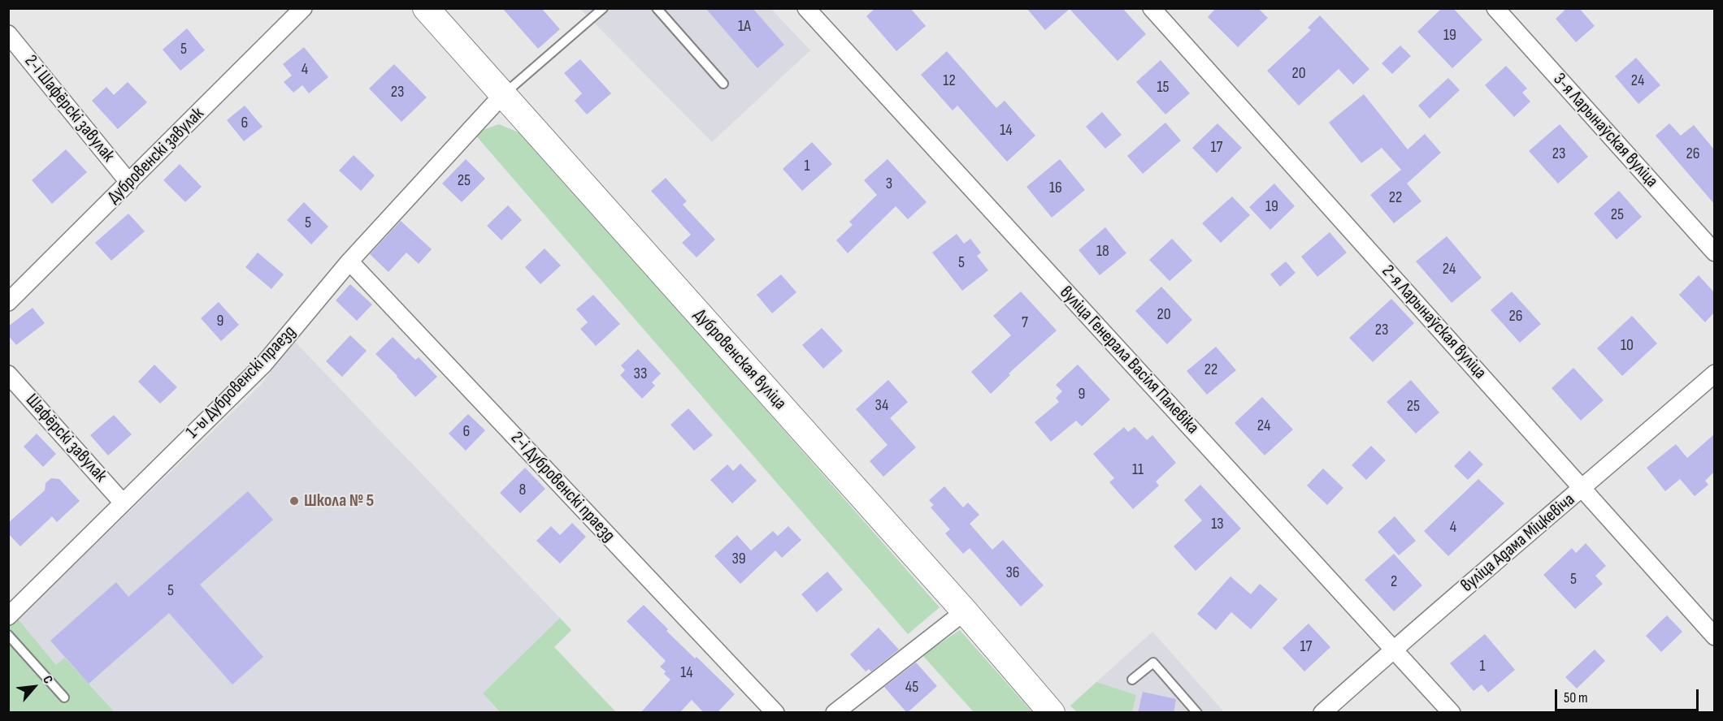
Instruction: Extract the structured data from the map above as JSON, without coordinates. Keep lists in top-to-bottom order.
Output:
{
  "streets": {
    "main road": ["Дубровенская вуліца"],
    "street": [
      "2-і Шафёрскі завулак",
      "3-я Ларынаўская вуліца",
      "Дубровенскі завулак",
      "2-я Ларынаўская вуліца",
      "вуліца Генерала Васіля Палевіка",
      "1-ы Дубровенскі праезд",
      "Шафёрскі завулак",
      "2-і Дубровенскі праезд",
      "вуліца Адама Міцкевіча"
    ]
  },
  "crossings": [
    ["2-і Шафёрскі завулак", "Дубровенскі завулак"],
    ["2-я Ларынаўская вуліца", "вуліца Адама Міцкевіча"],
    ["Дубровенская вуліца", "1-ы Дубровенскі праезд"],
    ["вуліца Генерала Васіля Палевіка", "вуліца Адама Міцкевіча"],
    ["1-ы Дубровенскі праезд", "Шафёрскі завулак"],
    ["1-ы Дубровенскі праезд", "2-і Дубровенскі праезд"]
  ],
  "places": ["Школа № 5"],
  "house_numbers": [
    "1А",
    "19",
    "5",
    "4",
    "20",
    "12",
    "24",
    "15",
    "23",
    "6",
    "14",
    "17",
    "23",
    "26",
    "1",
    "25",
    "3",
    "16",
    "22",
    "19",
    "25",
    "5",
    "18",
    "5",
    "24",
    "20",
    "26",
    "9",
    "7",
    "23",
    "10",
    "22",
    "33",
    "9",
    "34",
    "25",
    "24",
    "6",
    "11",
    "8",
    "13",
    "4",
    "39",
    "36",
    "5",
    "2",
    "5",
    "17",
    "1",
    "14",
    "45"
  ],
  "scale_bar": "50 m",
  "north": "top right"
}
